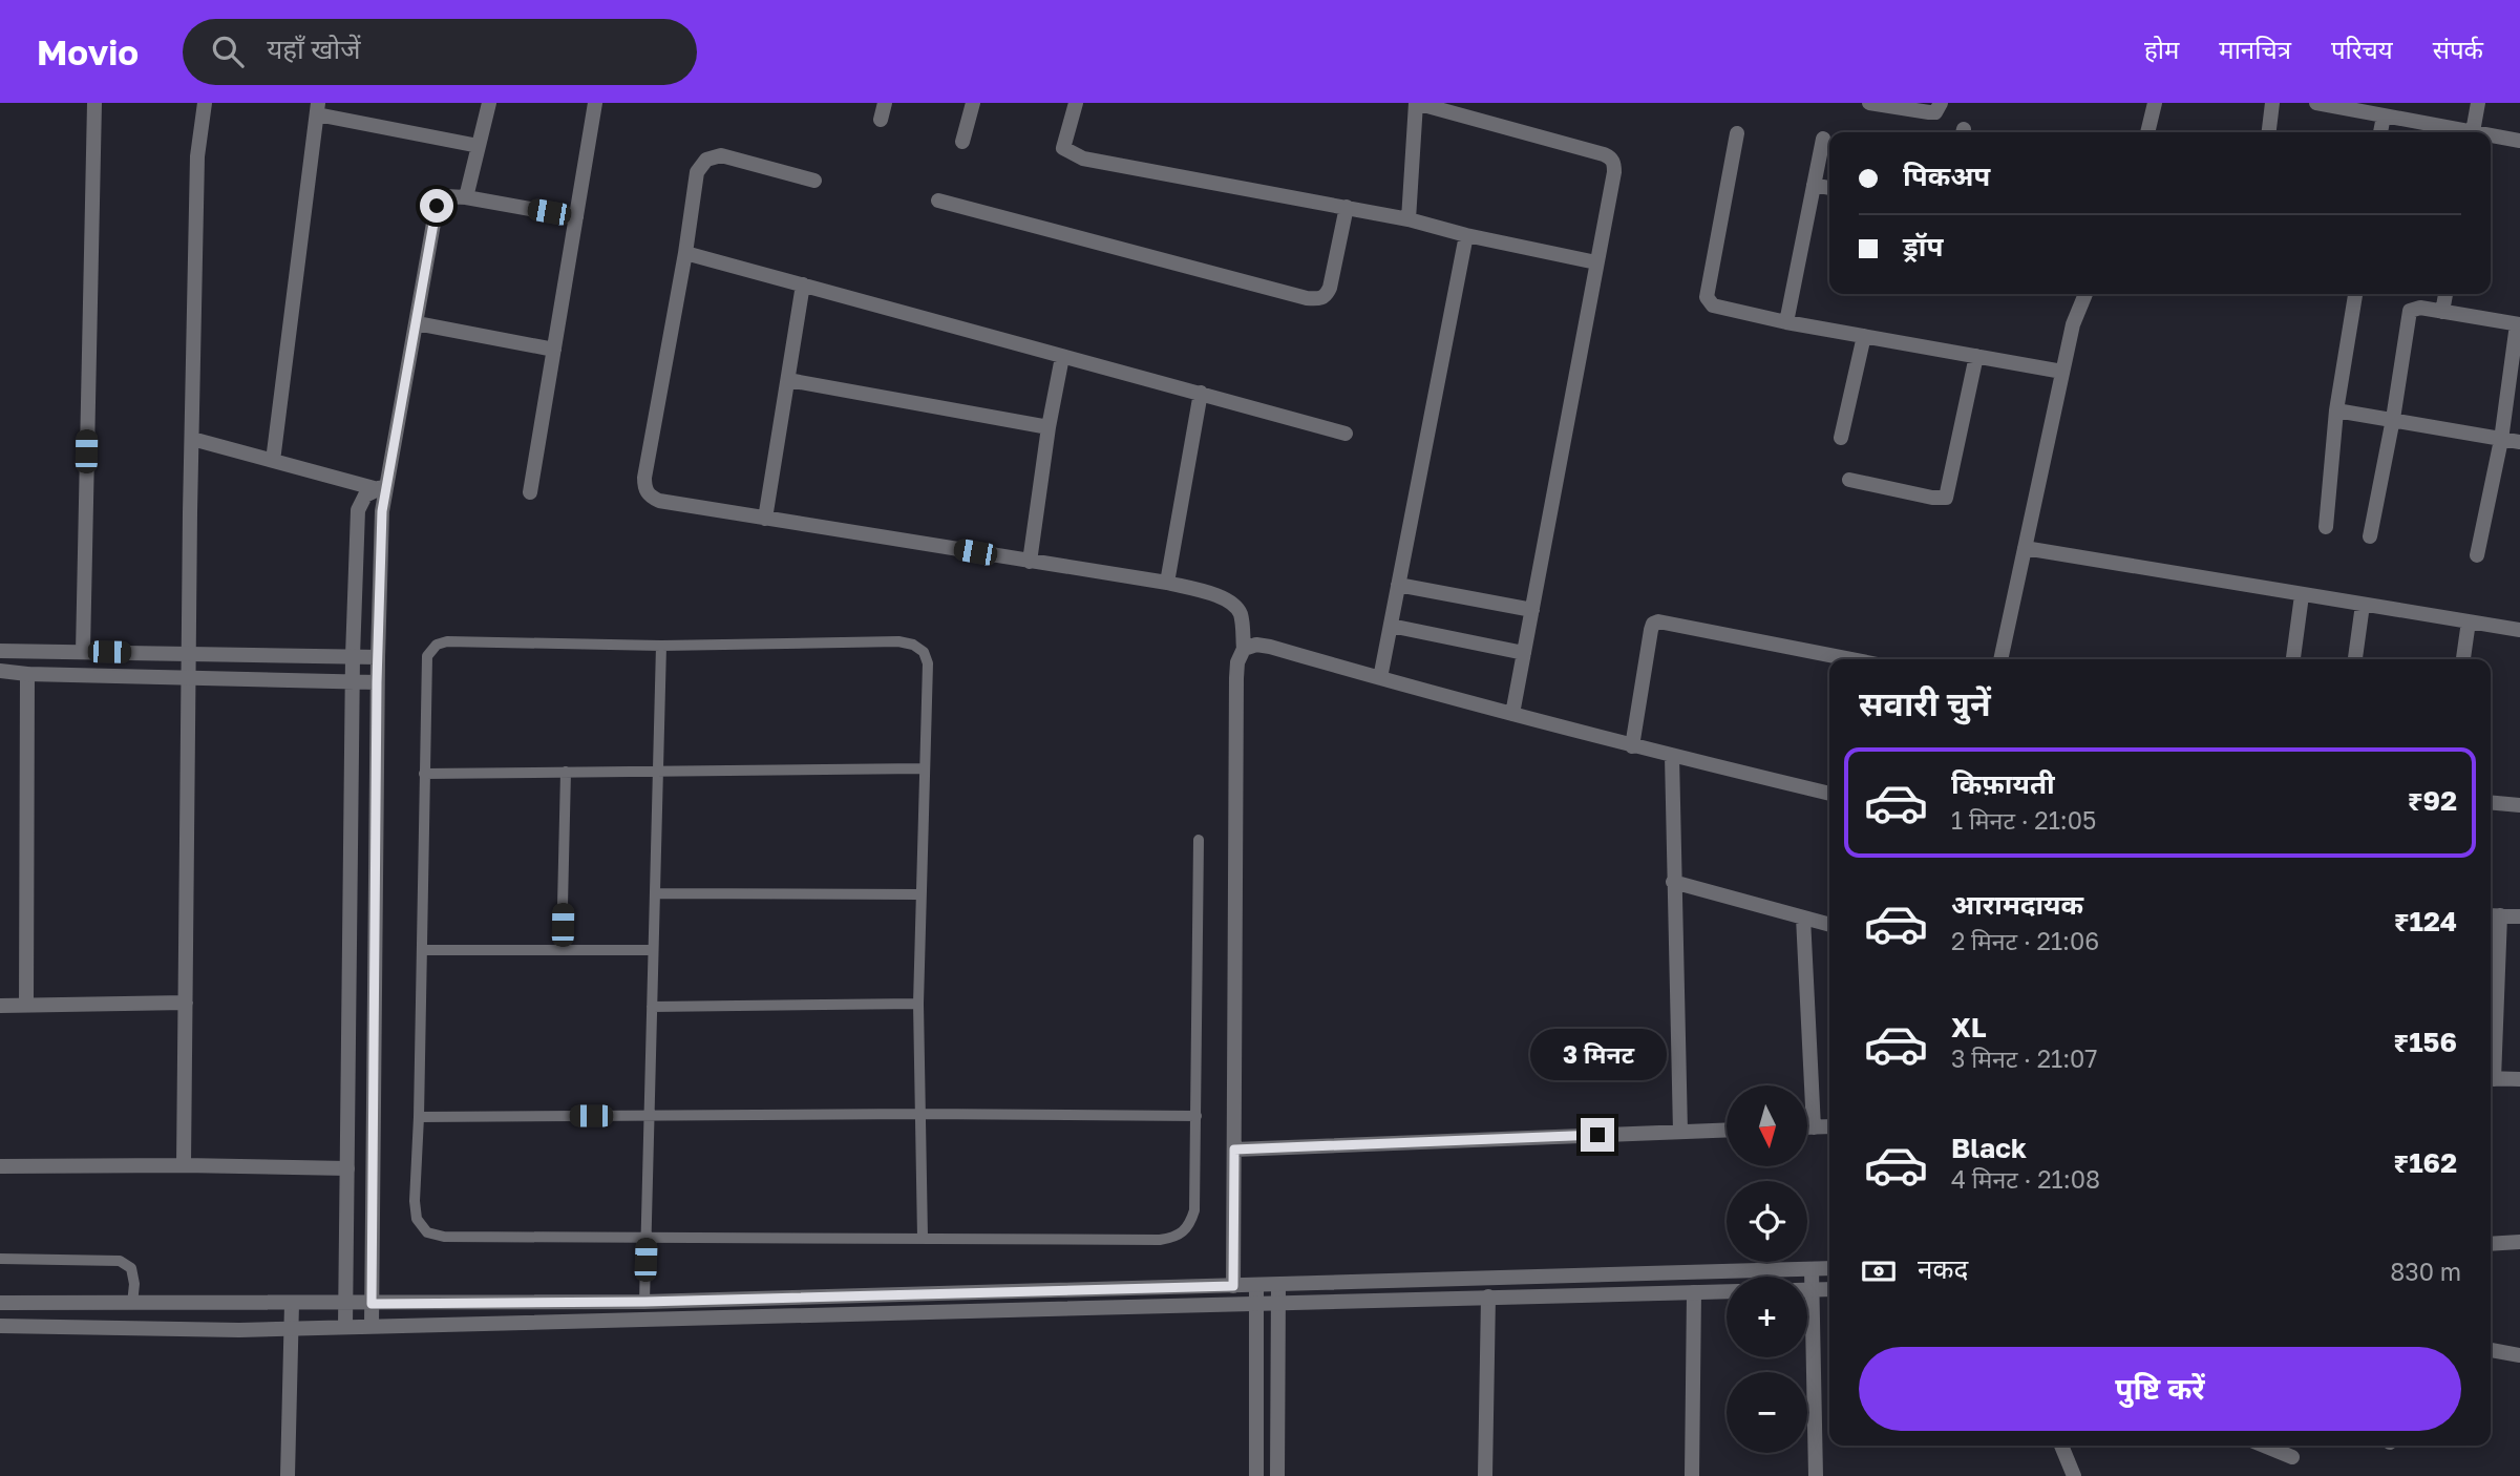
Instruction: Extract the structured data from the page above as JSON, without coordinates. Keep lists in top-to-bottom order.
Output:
{
  "north": "bottom",
  "page": {
    "header": "Movio",
    "search": "यहाँ खोजें",
    "nav": [
      "होम",
      "मानचित्र",
      "परिचय",
      "संपर्क"
    ],
    "banner": ["पिकअप", "ड्रॉप"],
    "heading": "सवारी चुनें",
    "list": [
      {
        "name": "किफ़ायती",
        "note": "1 मिनट · 21:05",
        "value": "₹92"
      },
      {
        "name": "आरामदायक",
        "note": "2 मिनट · 21:06",
        "value": "₹124"
      },
      {
        "name": "XL",
        "note": "3 मिनट · 21:07",
        "value": "₹156"
      },
      {
        "name": "Black",
        "note": "4 मिनट · 21:08",
        "value": "₹162"
      }
    ],
    "bubble": "3 मिनट",
    "map_buttons": ["+", "−"],
    "pay": ["नकद", "830 m"],
    "buttons": "पुष्टि करें"
  }
}
